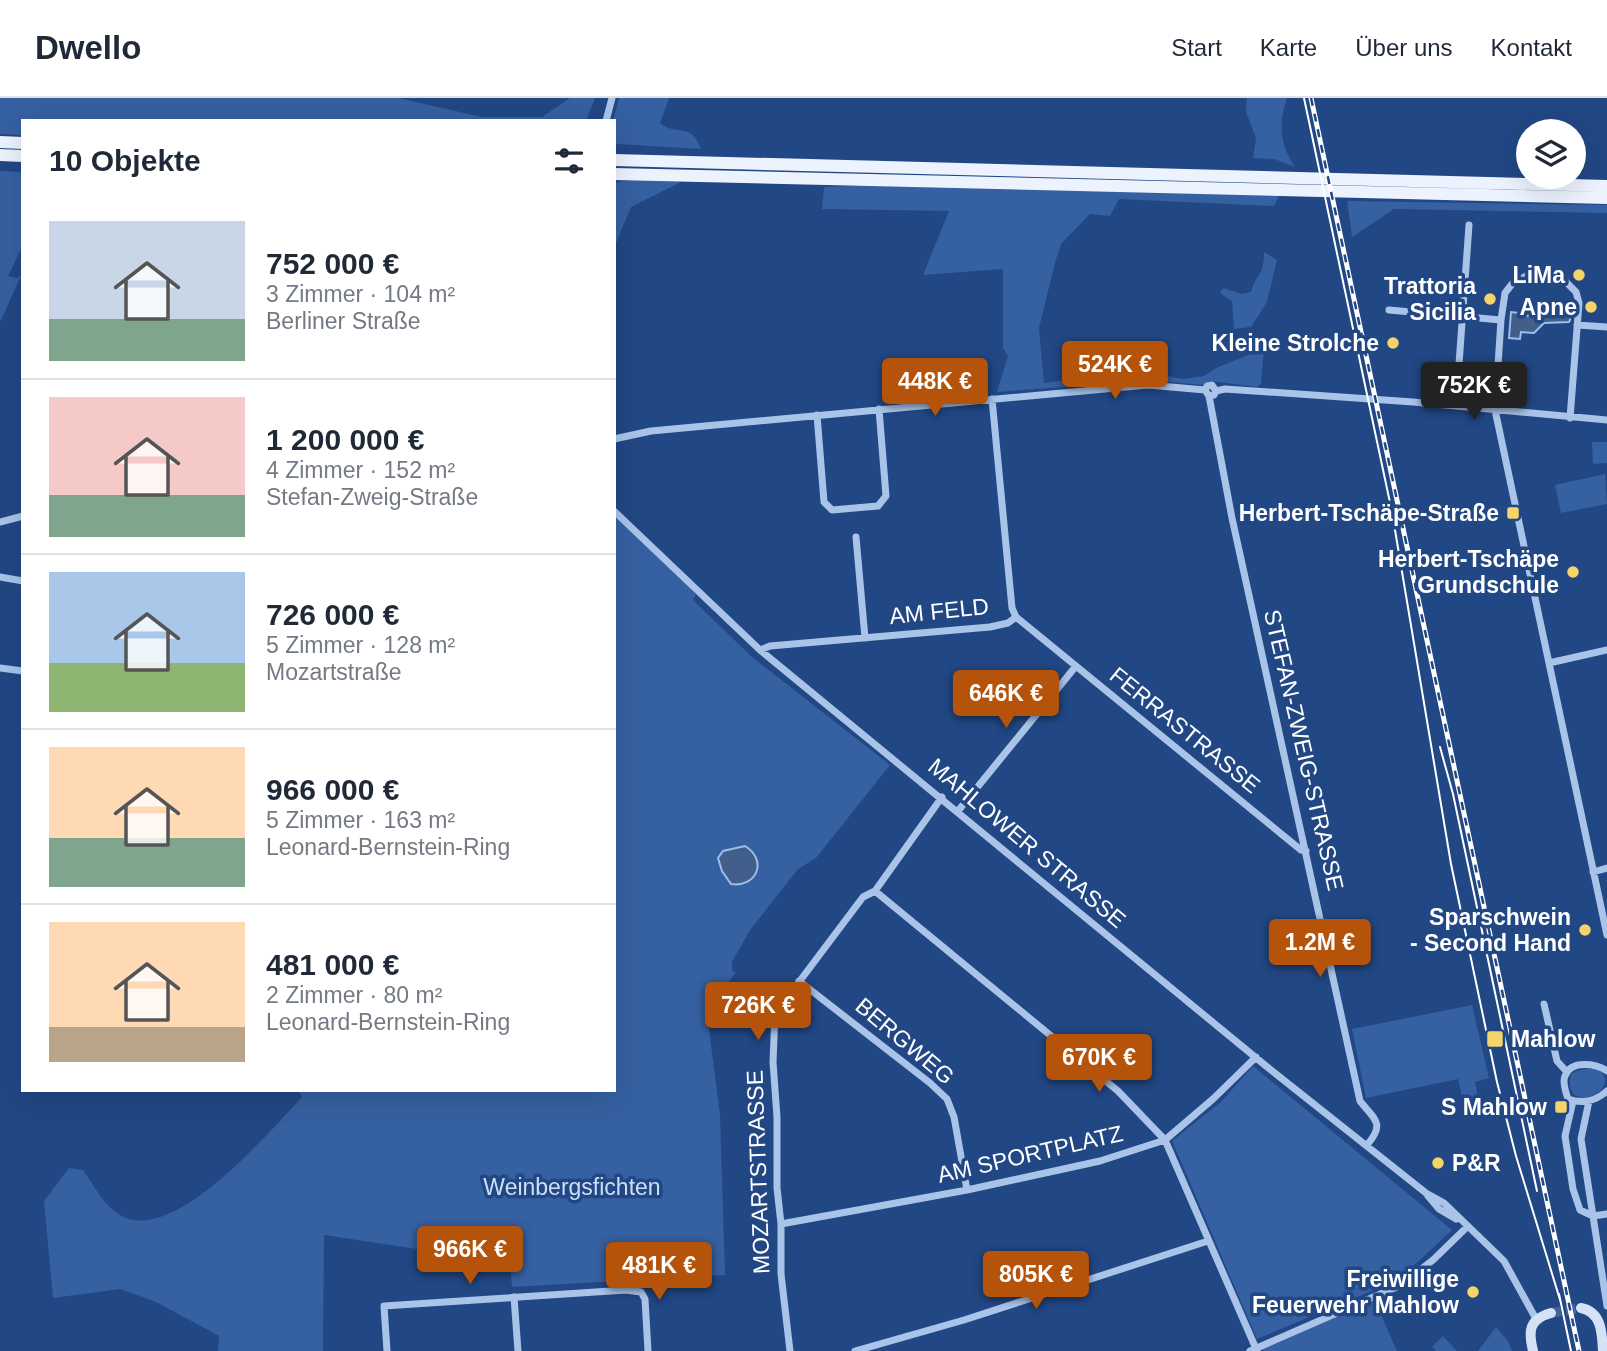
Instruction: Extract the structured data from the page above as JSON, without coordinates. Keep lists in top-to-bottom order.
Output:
{
  "streets": {
    "street": [
      "AM FELD",
      "FERRASTRASSE",
      "STEFAN-ZWEIG-STRASSE",
      "MAHLOWER STRASSE",
      "BERGWEG",
      "AM SPORTPLATZ",
      "MOZARTSTRASSE"
    ]
  },
  "crossings": [
    ["AM FELD", "FERRASTRASSE"],
    ["AM FELD", "MAHLOWER STRASSE"],
    ["FERRASTRASSE", "STEFAN-ZWEIG-STRASSE"],
    ["STEFAN-ZWEIG-STRASSE", "MAHLOWER STRASSE"],
    ["MAHLOWER STRASSE", "AM SPORTPLATZ"],
    ["MAHLOWER STRASSE", "MOZARTSTRASSE"],
    ["BERGWEG", "AM SPORTPLATZ"],
    ["BERGWEG", "MOZARTSTRASSE"],
    ["AM SPORTPLATZ", "MOZARTSTRASSE"]
  ],
  "parks": ["Weinbergsfichten"],
  "places": {
    "other": [
      "LiMa",
      "Trattoria Sicilia",
      "Apne",
      "Kleine Strolche",
      "Herbert-Tschäpe Grundschule",
      "Sparschwein - Second Hand",
      "P&R",
      "Freiwillige Feuerwehr Mahlow"
    ],
    "transit": ["Herbert-Tschäpe-Straße", "Mahlow", "S Mahlow"]
  },
  "page": {
    "header": "Dwello",
    "nav": [
      "Start",
      "Karte",
      "Über uns",
      "Kontakt"
    ],
    "heading": "10 Objekte",
    "list": [
      {
        "name": "752 000 €",
        "note": "3 Zimmer · 104 m² · Berliner Straße"
      },
      {
        "name": "1 200 000 €",
        "note": "4 Zimmer · 152 m² · Stefan-Zweig-Straße"
      },
      {
        "name": "726 000 €",
        "note": "5 Zimmer · 128 m² · Mozartstraße"
      },
      {
        "name": "966 000 €",
        "note": "5 Zimmer · 163 m² · Leonard-Bernstein-Ring"
      },
      {
        "name": "481 000 €",
        "note": "2 Zimmer · 80 m² · Leonard-Bernstein-Ring"
      }
    ],
    "price": [
      "524K €",
      "448K €",
      "752K €",
      "646K €",
      "1.2M €",
      "726K €",
      "670K €",
      "966K €",
      "481K €",
      "805K €"
    ]
  }
}
